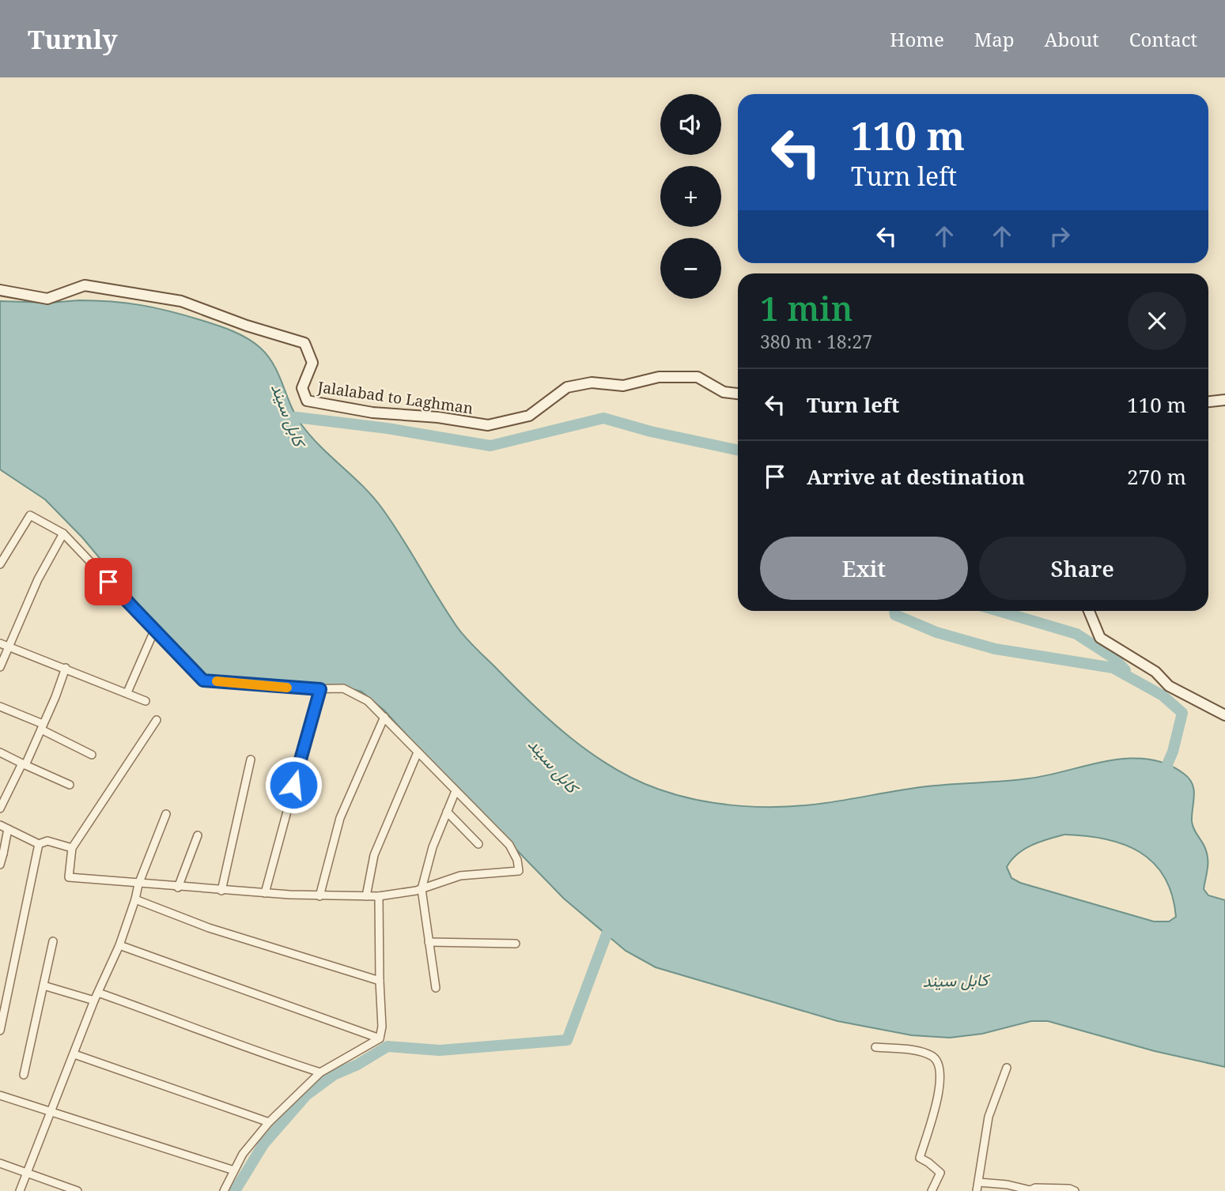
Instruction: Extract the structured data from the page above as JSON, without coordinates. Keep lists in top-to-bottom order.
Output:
{
  "streets": {
    "street": ["Jalalabad to Laghman"]
  },
  "water": ["کابل سيند"],
  "page": {
    "header": "Turnly",
    "nav": [
      "Home",
      "Map",
      "About",
      "Contact"
    ],
    "map_buttons": ["+", "−"],
    "turn": ["110 m", "Turn left"],
    "heading": ["1 min", "380 m · 18:27"],
    "list": [
      {
        "name": "Turn left",
        "value": "110 m"
      },
      {
        "name": "Arrive at destination",
        "value": "270 m"
      }
    ],
    "buttons": ["Exit", "Share"]
  }
}
